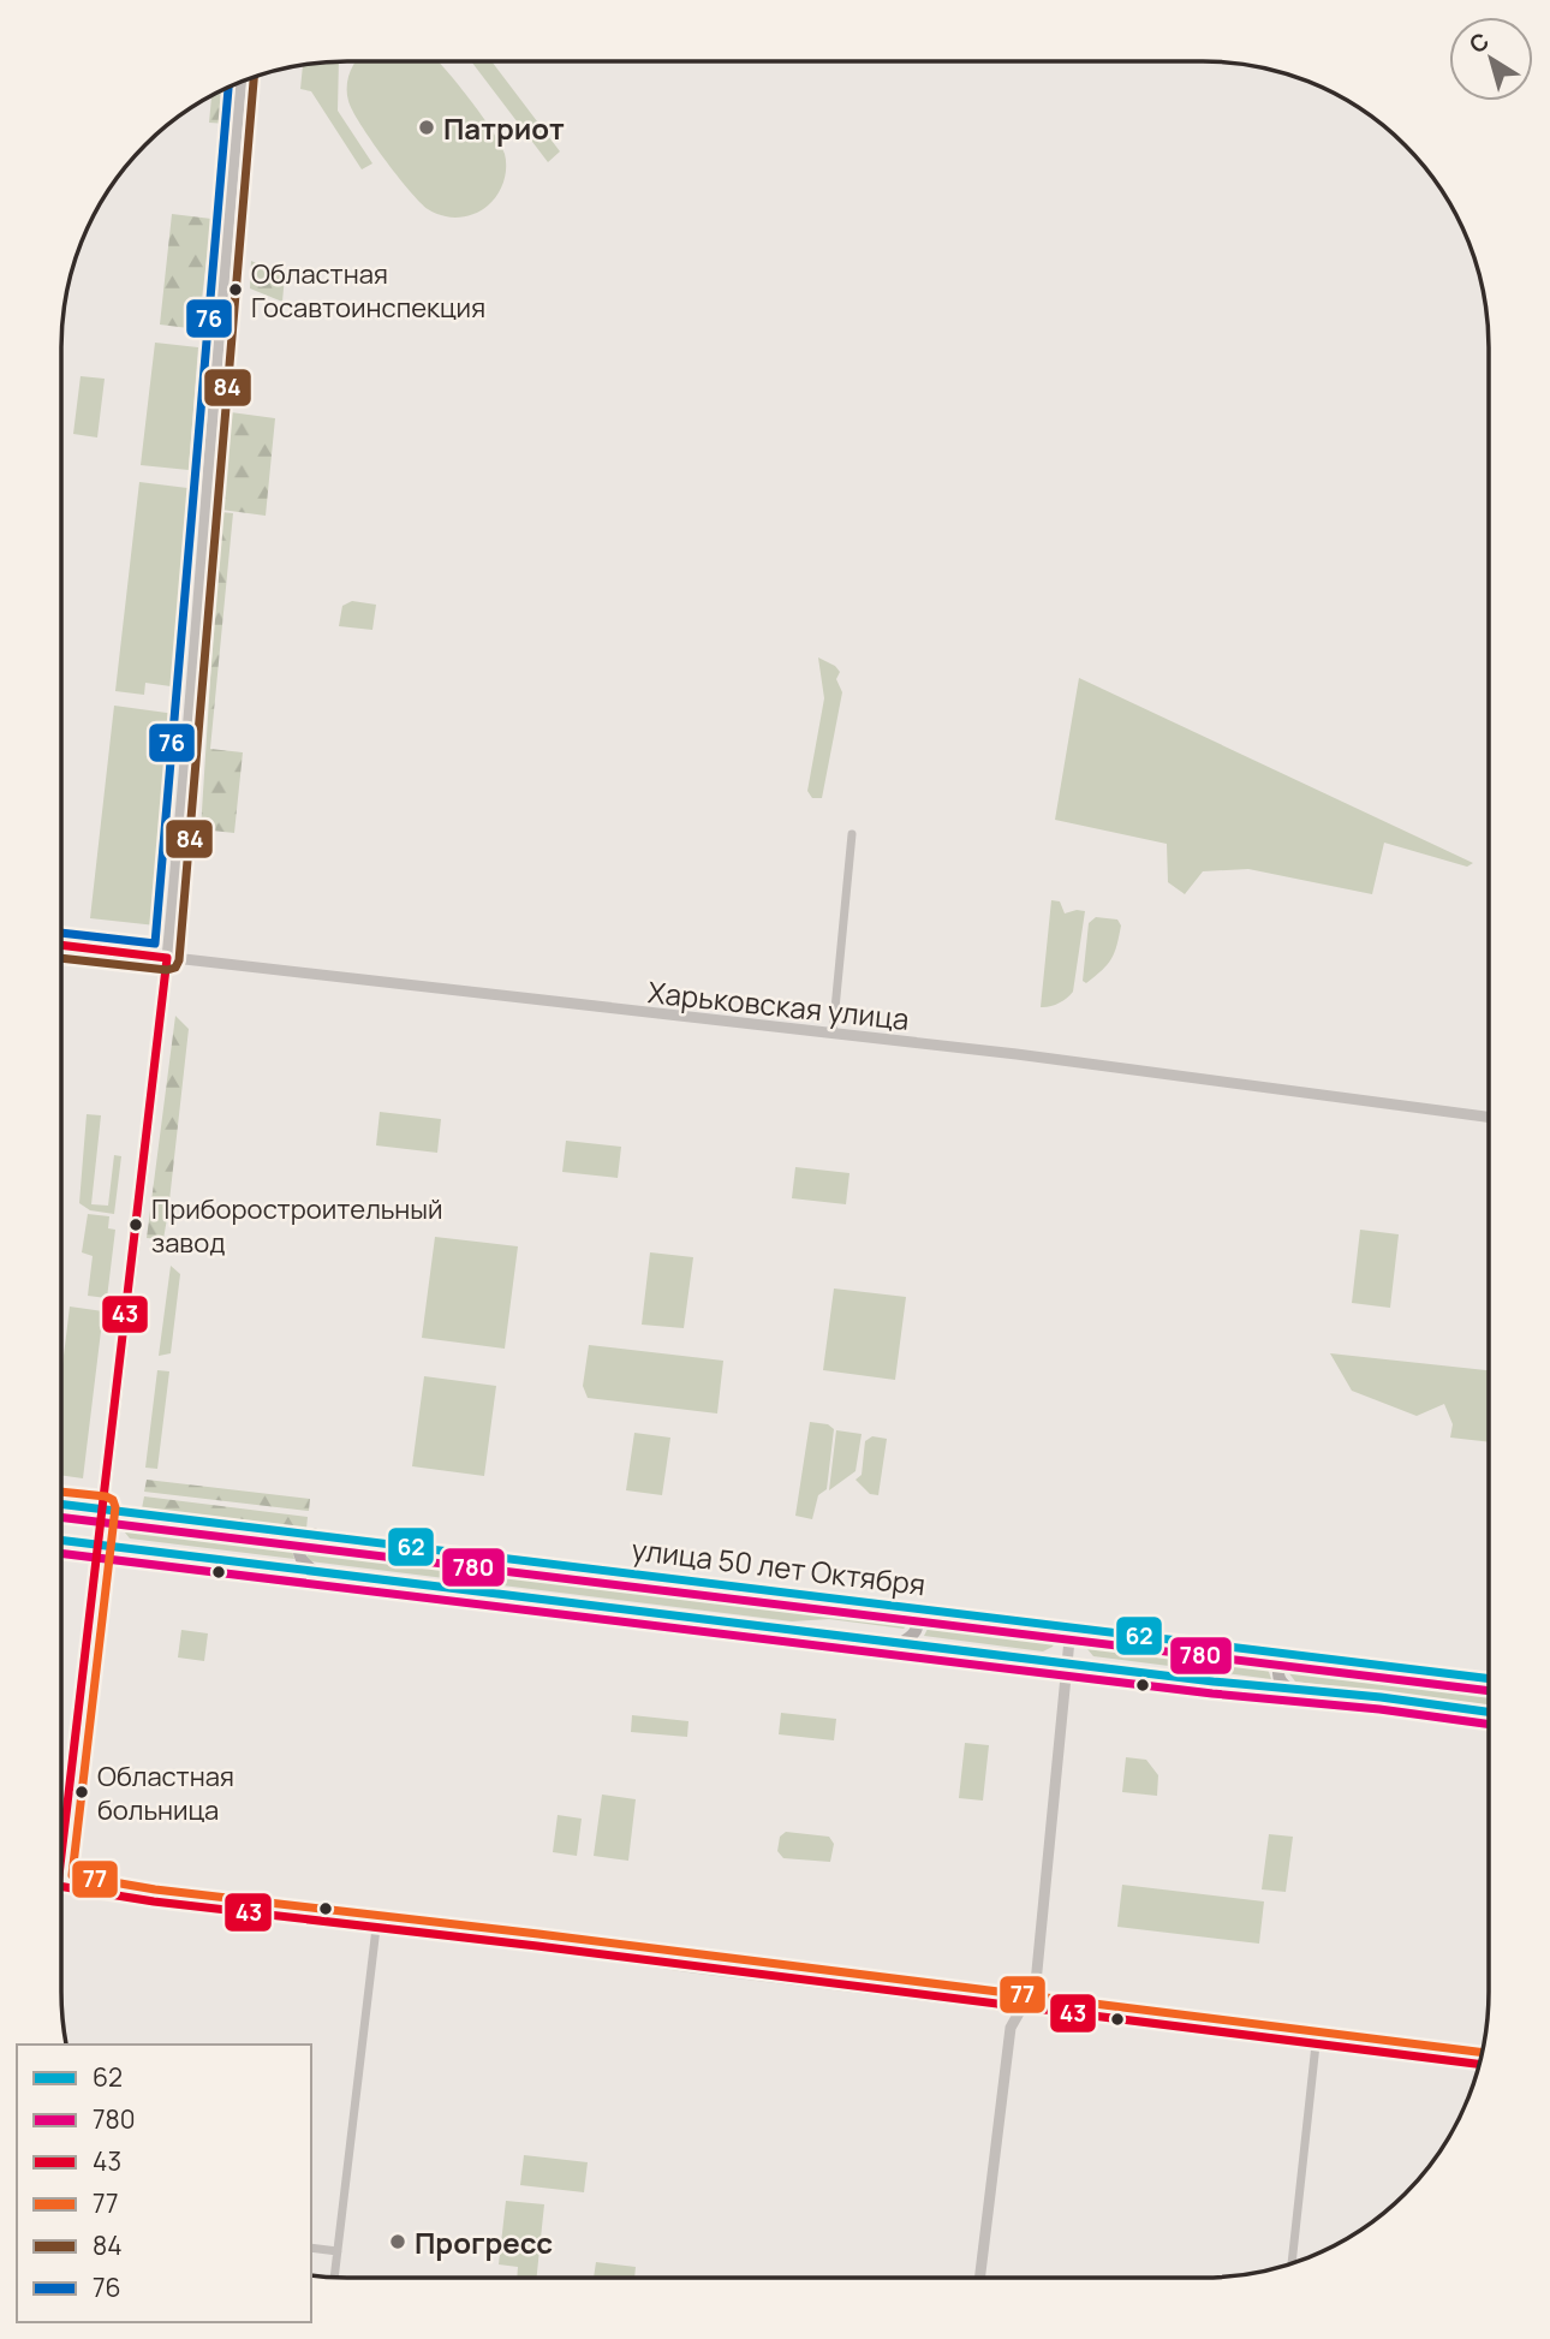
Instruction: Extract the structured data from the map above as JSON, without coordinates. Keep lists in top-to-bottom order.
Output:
{
  "streets": {
    "main road": ["улица 50 лет Октября"],
    "street": ["Харьковская улица"]
  },
  "places": [
    "Патриот",
    "Областная Госавтоинспекция",
    "Приборостроительный завод",
    "Областная больница",
    "Прогресс"
  ],
  "lines": [
    "transit line 84",
    "transit line 76",
    "transit line 43",
    "transit line 77",
    "transit line 62",
    "transit line 780"
  ],
  "legend": [
    "62",
    "780",
    "43",
    "77",
    "84",
    "76"
  ],
  "north": "top left"
}
